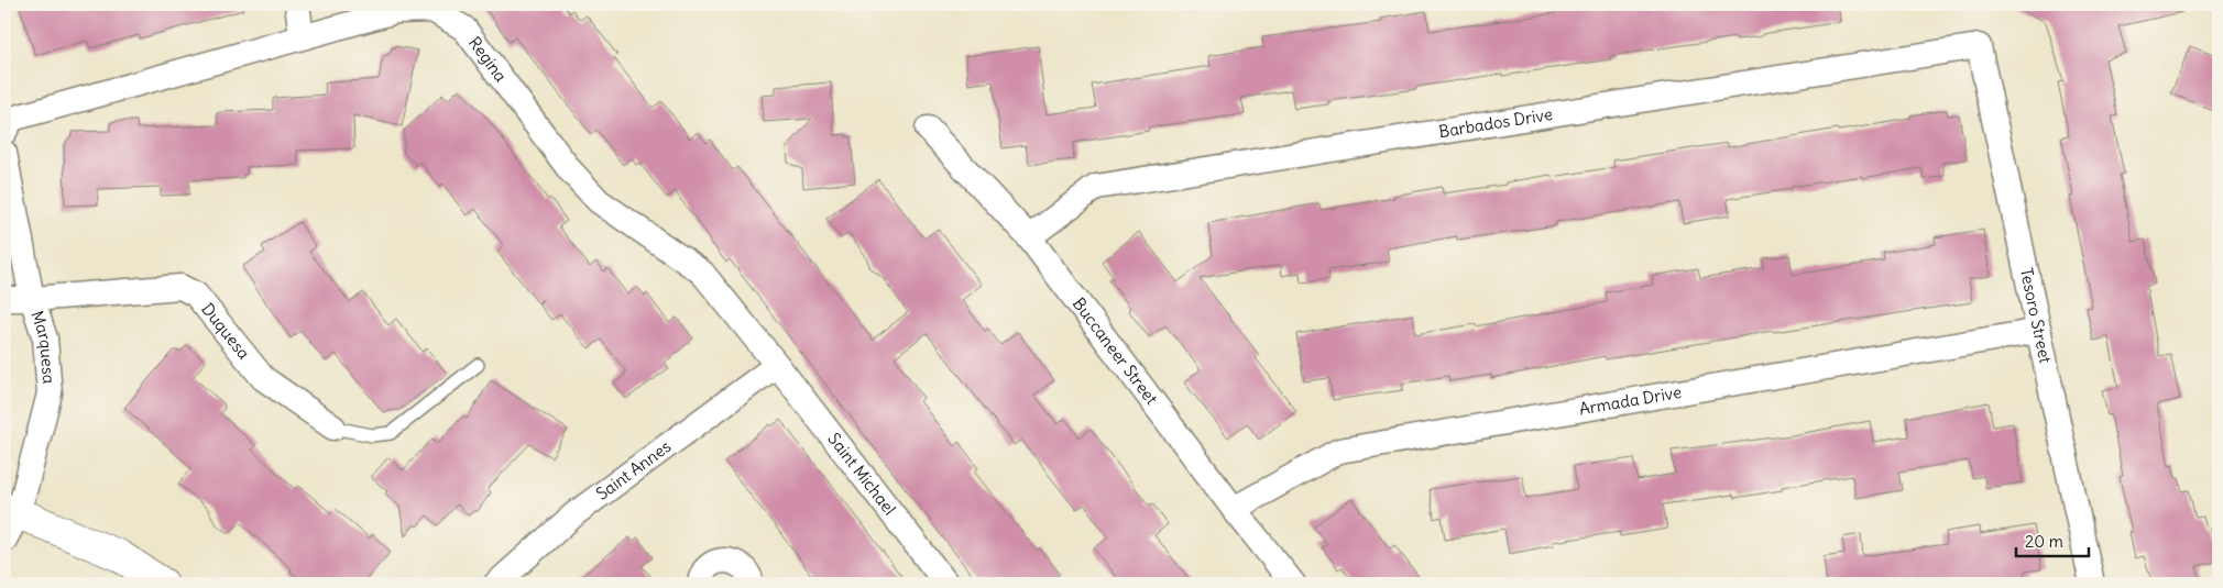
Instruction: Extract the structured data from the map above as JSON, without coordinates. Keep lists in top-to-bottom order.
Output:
{
  "streets": {
    "street": [
      "Regina",
      "Barbados Drive",
      "Tesoro Street",
      "Duquesa",
      "Marquesa",
      "Buccaneer Street",
      "Armada Drive",
      "Saint Annes",
      "Saint Michael"
    ]
  },
  "crossings": [
    ["Regina", "Saint Annes"],
    ["Regina", "Saint Michael"],
    ["Barbados Drive", "Tesoro Street"],
    ["Barbados Drive", "Buccaneer Street"],
    ["Tesoro Street", "Armada Drive"],
    ["Duquesa", "Marquesa"],
    ["Buccaneer Street", "Armada Drive"],
    ["Saint Annes", "Saint Michael"]
  ],
  "scale_bar": "20 m"
}
